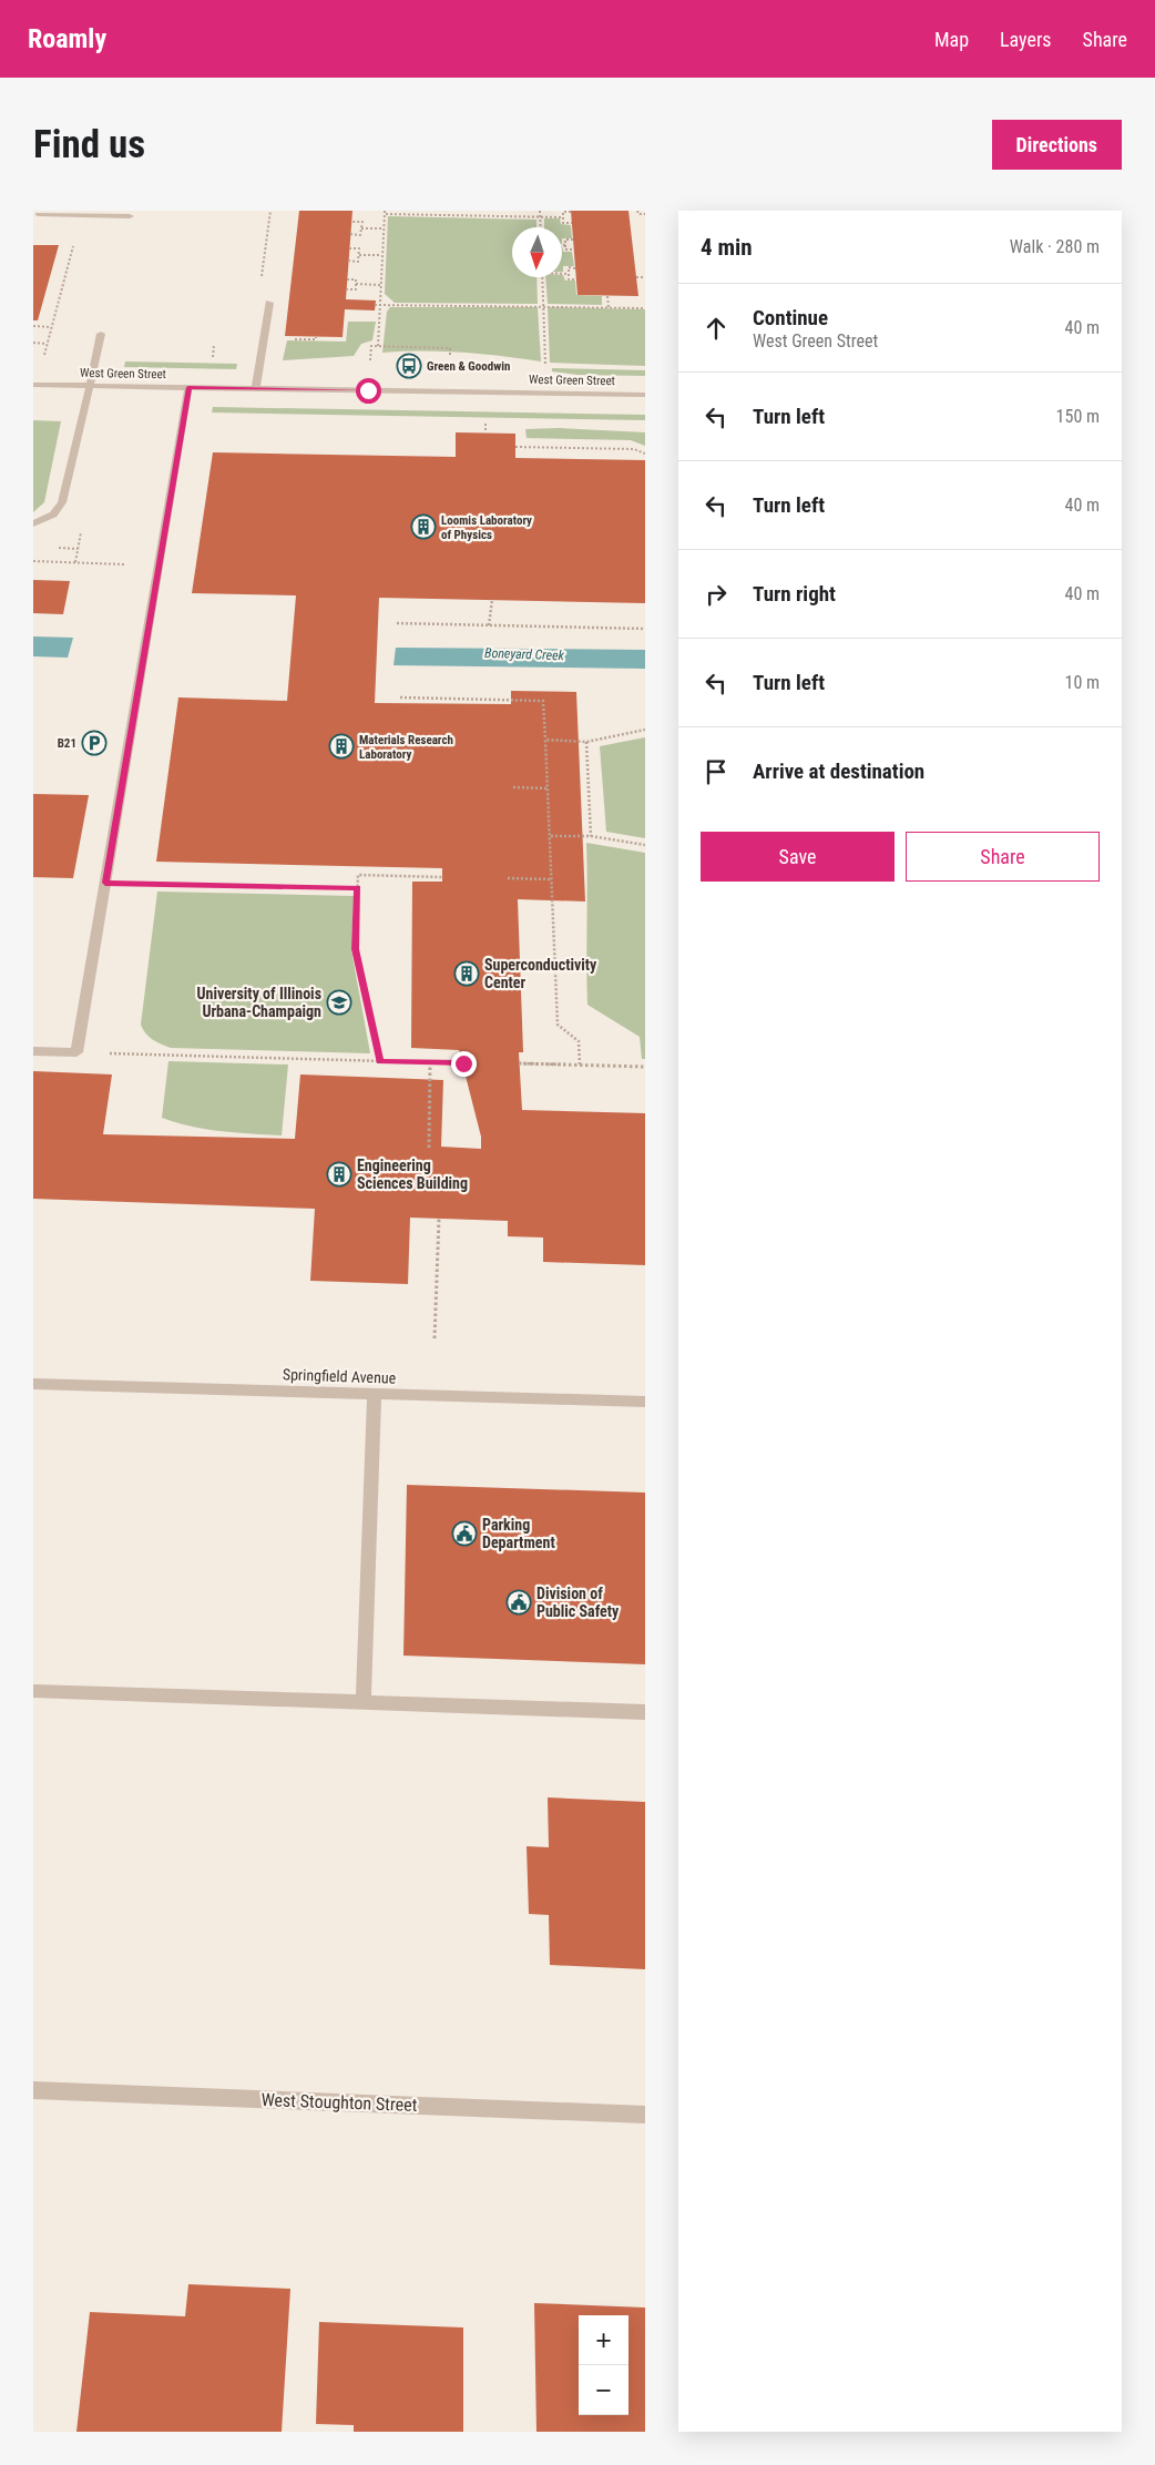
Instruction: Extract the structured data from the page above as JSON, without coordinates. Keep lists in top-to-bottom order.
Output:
{
  "streets": {
    "street": ["West Green Street", "Springfield Avenue", "West Stoughton Street"]
  },
  "water": ["Boneyard Creek"],
  "places": {
    "bus stop": ["Green & Goodwin"],
    "building": [
      "Loomis Laboratory of Physics",
      "Materials Research Laboratory",
      "Superconductivity Center",
      "Engineering Sciences Building"
    ],
    "parking": ["B21"],
    "school or university": ["University of Illinois Urbana-Champaign"],
    "public building": ["Parking Department", "Division of Public Safety"]
  },
  "north": "bottom",
  "page": {
    "header": "Roamly",
    "nav": ["Map", "Layers", "Share"],
    "buttons": [
      "Directions",
      ["Save", "Share"]
    ],
    "title": "Find us",
    "heading": ["4 min", "Walk · 280 m"],
    "list": [
      ["Continue", "West Green Street", "40 m"],
      ["Turn left", "150 m"],
      ["Turn left", "40 m"],
      ["Turn right", "40 m"],
      ["Turn left", "10 m"],
      "Arrive at destination"
    ],
    "map_buttons": ["+", "−"]
  }
}
